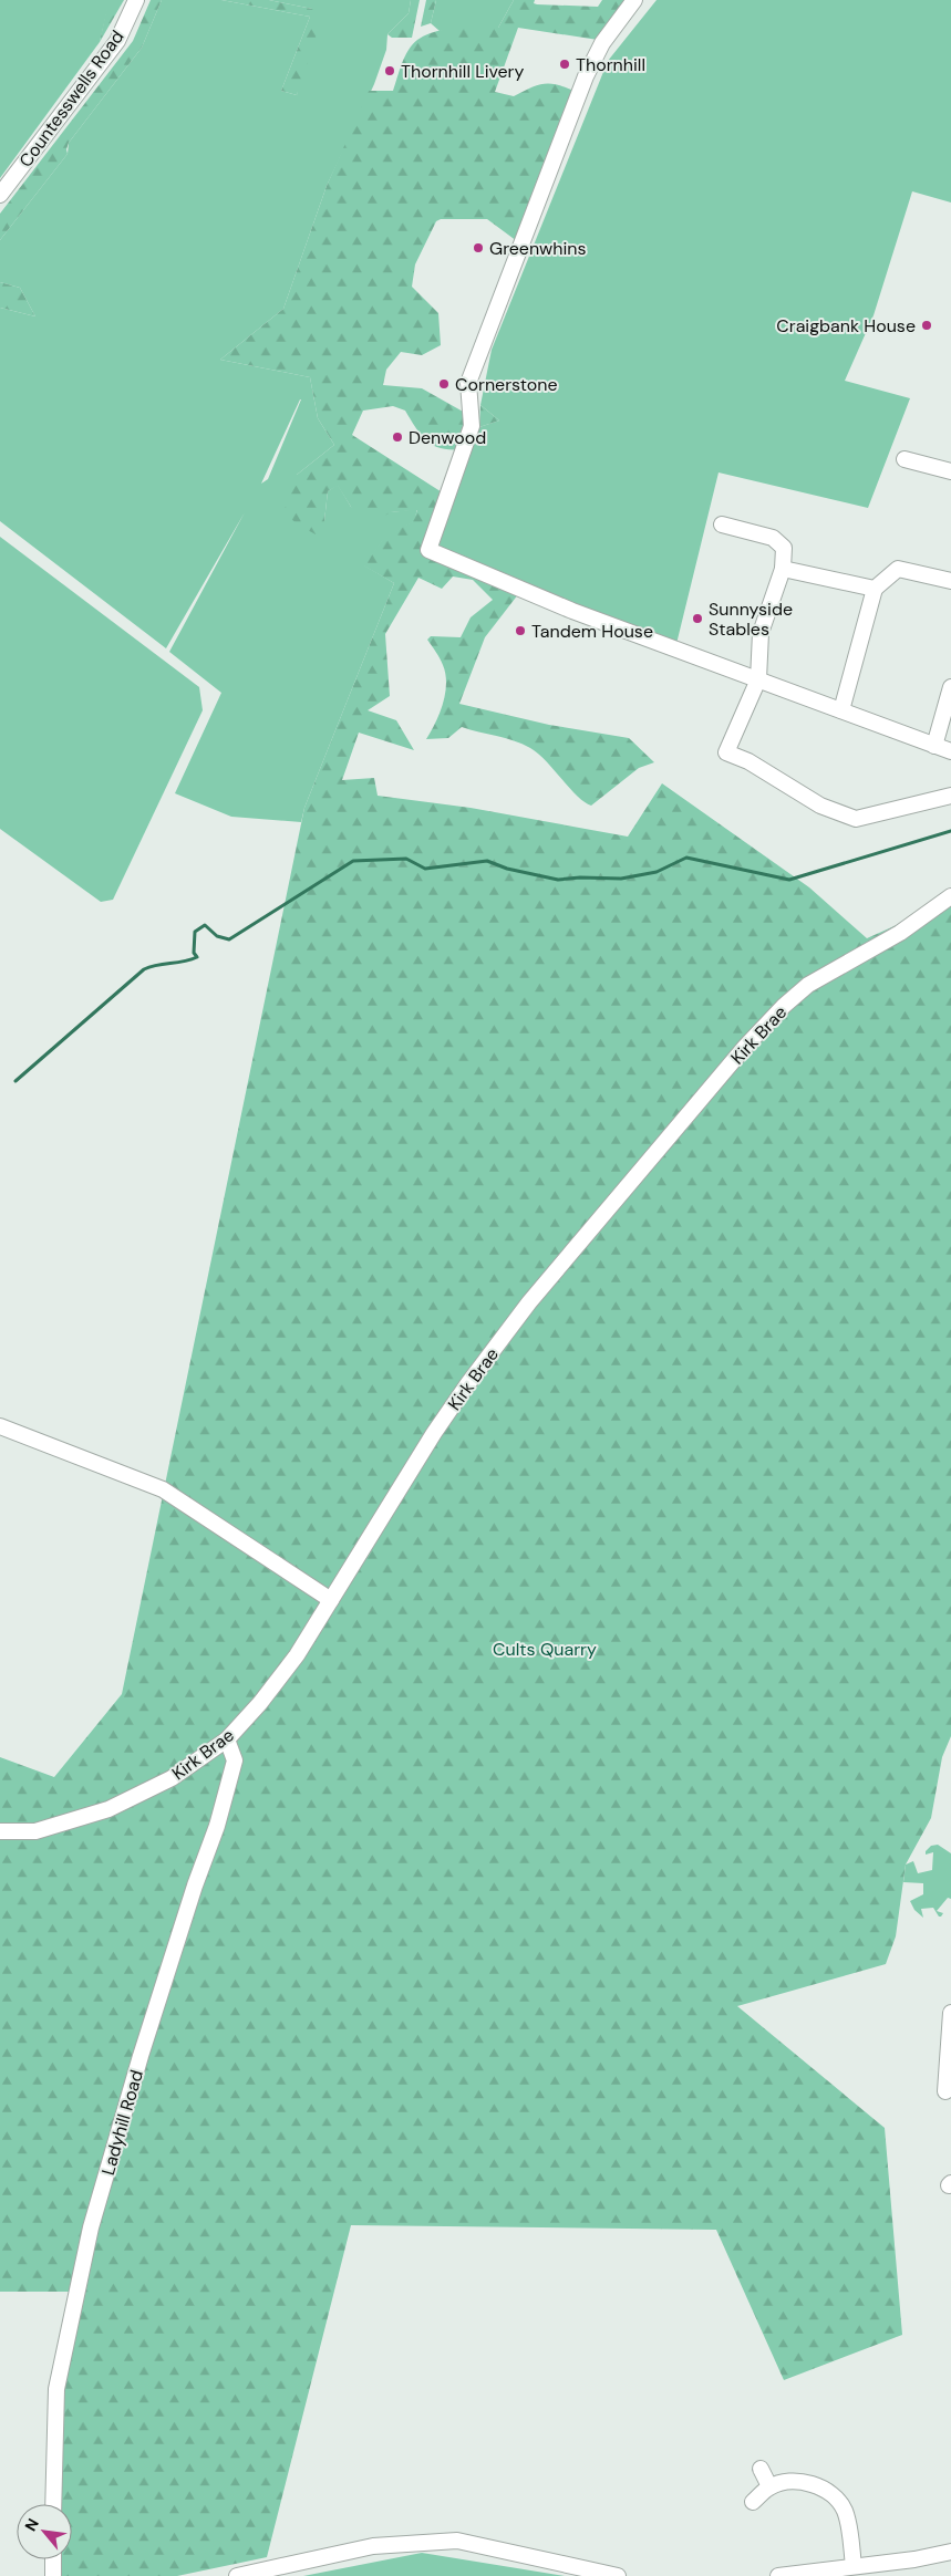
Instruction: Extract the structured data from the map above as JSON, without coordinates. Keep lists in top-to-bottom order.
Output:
{
  "streets": {
    "street": ["Countesswells Road", "Kirk Brae", "Ladyhill Road"]
  },
  "crossings": [
    ["Kirk Brae", "Ladyhill Road"]
  ],
  "parks": ["Cults Quarry"],
  "places": [
    "Thornhill",
    "Thornhill Livery",
    "Greenwhins",
    "Craigbank House",
    "Cornerstone",
    "Denwood",
    "Sunnyside Stables",
    "Tandem House"
  ],
  "north": "top left"
}
